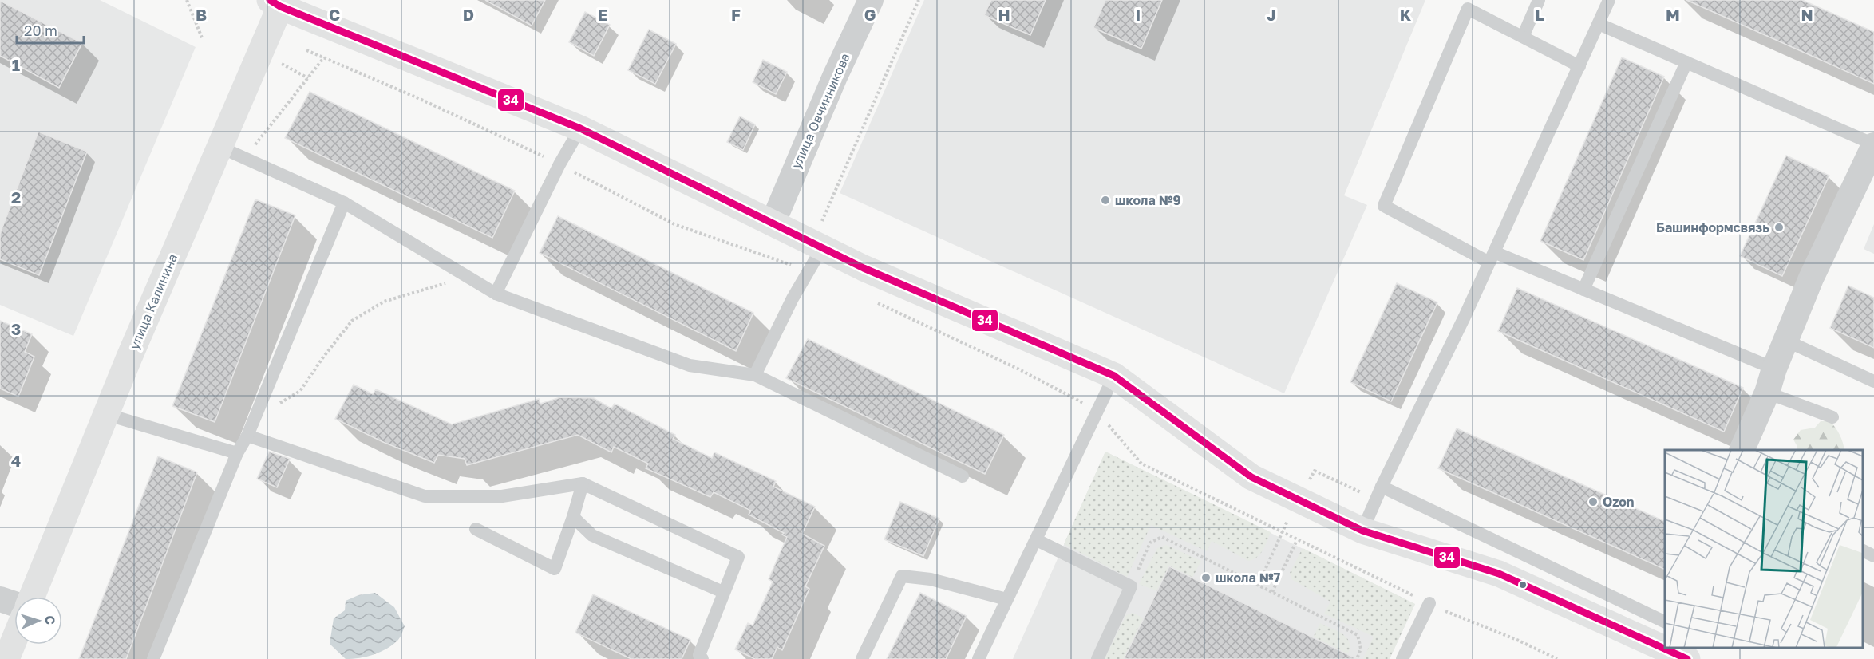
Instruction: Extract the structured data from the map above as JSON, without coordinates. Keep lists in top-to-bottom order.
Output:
{
  "streets": {
    "street": ["улица Овчинникова", "улица Калинина"]
  },
  "places": [
    "школа №9",
    "Башинформсвязь",
    "Ozon",
    "школа №7"
  ],
  "lines": ["transit line 34"],
  "scale_bar": "20 m",
  "north": "right",
  "grid": {
    "columns": [
      "B",
      "C",
      "D",
      "E",
      "F",
      "G",
      "H",
      "I",
      "J",
      "K",
      "L",
      "M",
      "N"
    ],
    "rows": [
      "1",
      "2",
      "3",
      "4"
    ]
  }
}
